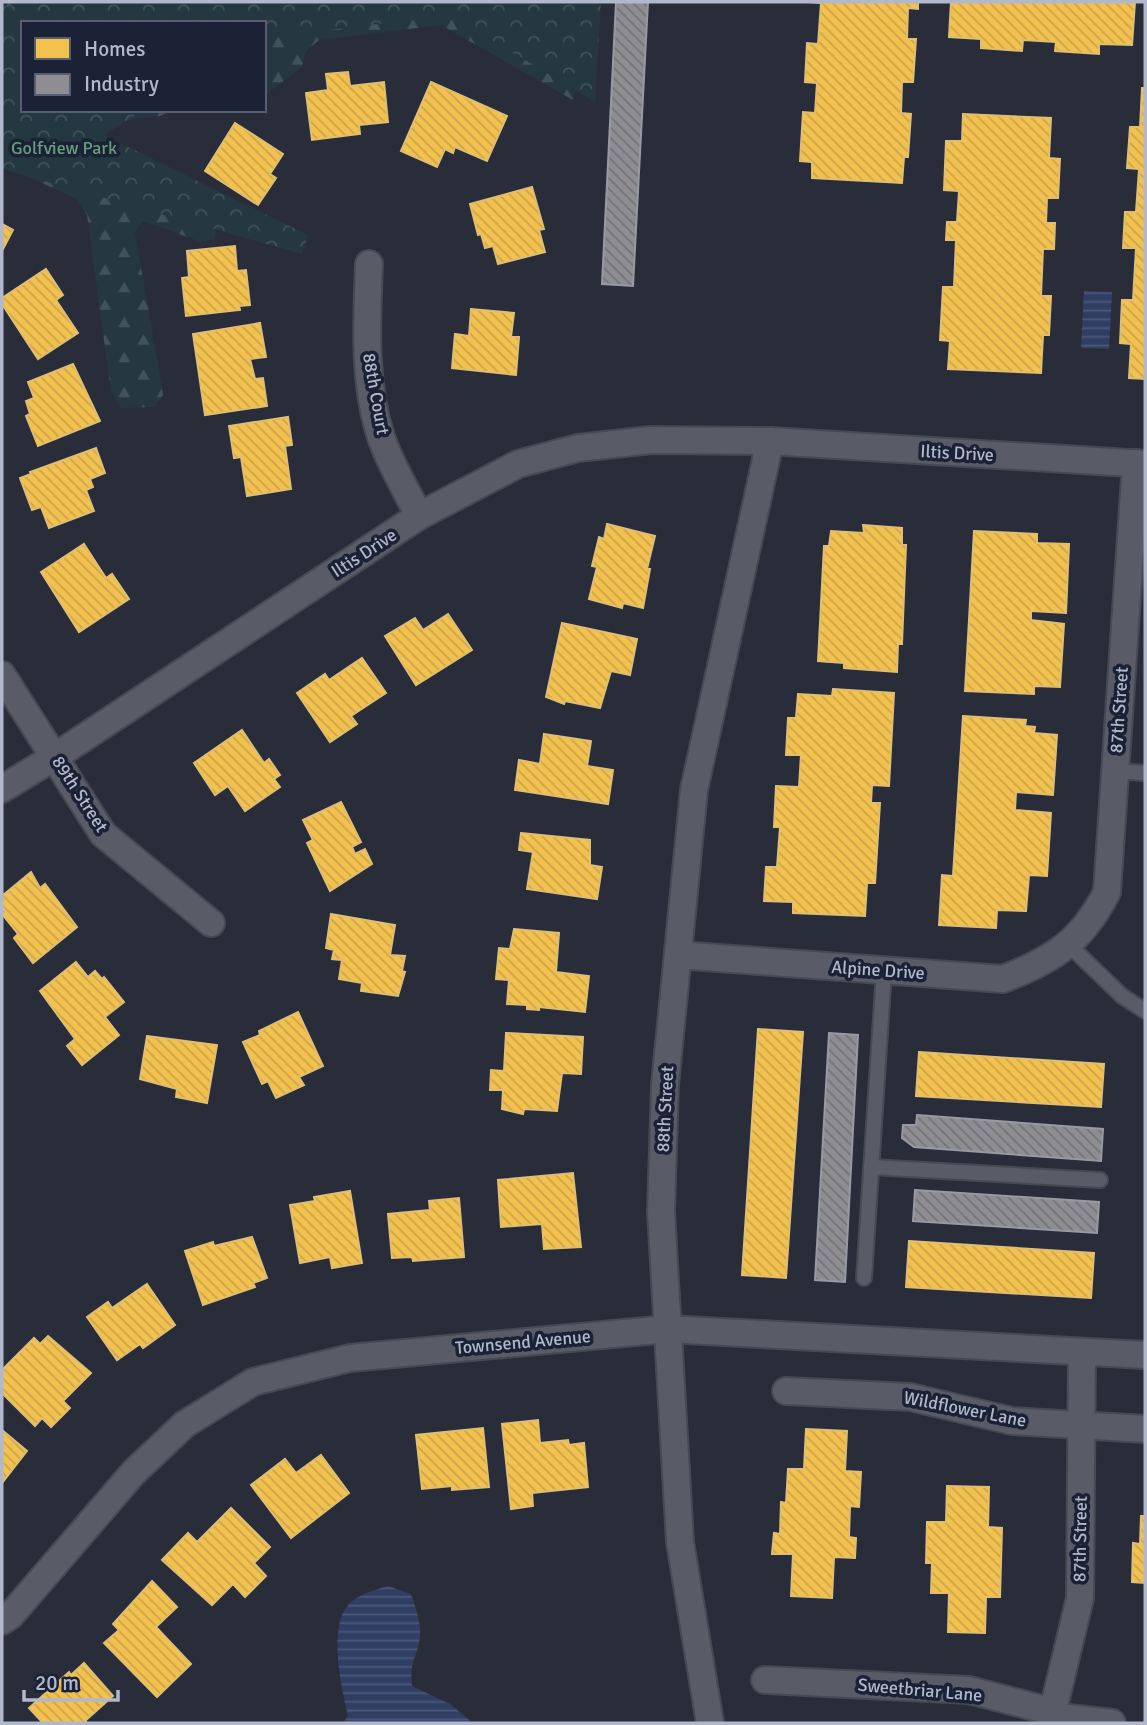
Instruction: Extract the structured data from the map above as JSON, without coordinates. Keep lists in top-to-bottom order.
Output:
{
  "streets": {
    "street": [
      "88th Court",
      "Iltis Drive",
      "87th Street",
      "89th Street",
      "Alpine Drive",
      "88th Street",
      "Townsend Avenue",
      "Wildflower Lane",
      "Sweetbriar Lane"
    ]
  },
  "crossings": [
    ["88th Court", "Iltis Drive"],
    ["Iltis Drive", "87th Street"],
    ["Iltis Drive", "89th Street"],
    ["Iltis Drive", "88th Street"],
    ["87th Street", "Alpine Drive"],
    ["87th Street", "Townsend Avenue"],
    ["87th Street", "Wildflower Lane"],
    ["87th Street", "Sweetbriar Lane"],
    ["Alpine Drive", "88th Street"],
    ["88th Street", "Townsend Avenue"]
  ],
  "parks": ["Golfview Park"],
  "legend": ["Homes", "Industry"],
  "scale_bar": "20 m"
}
